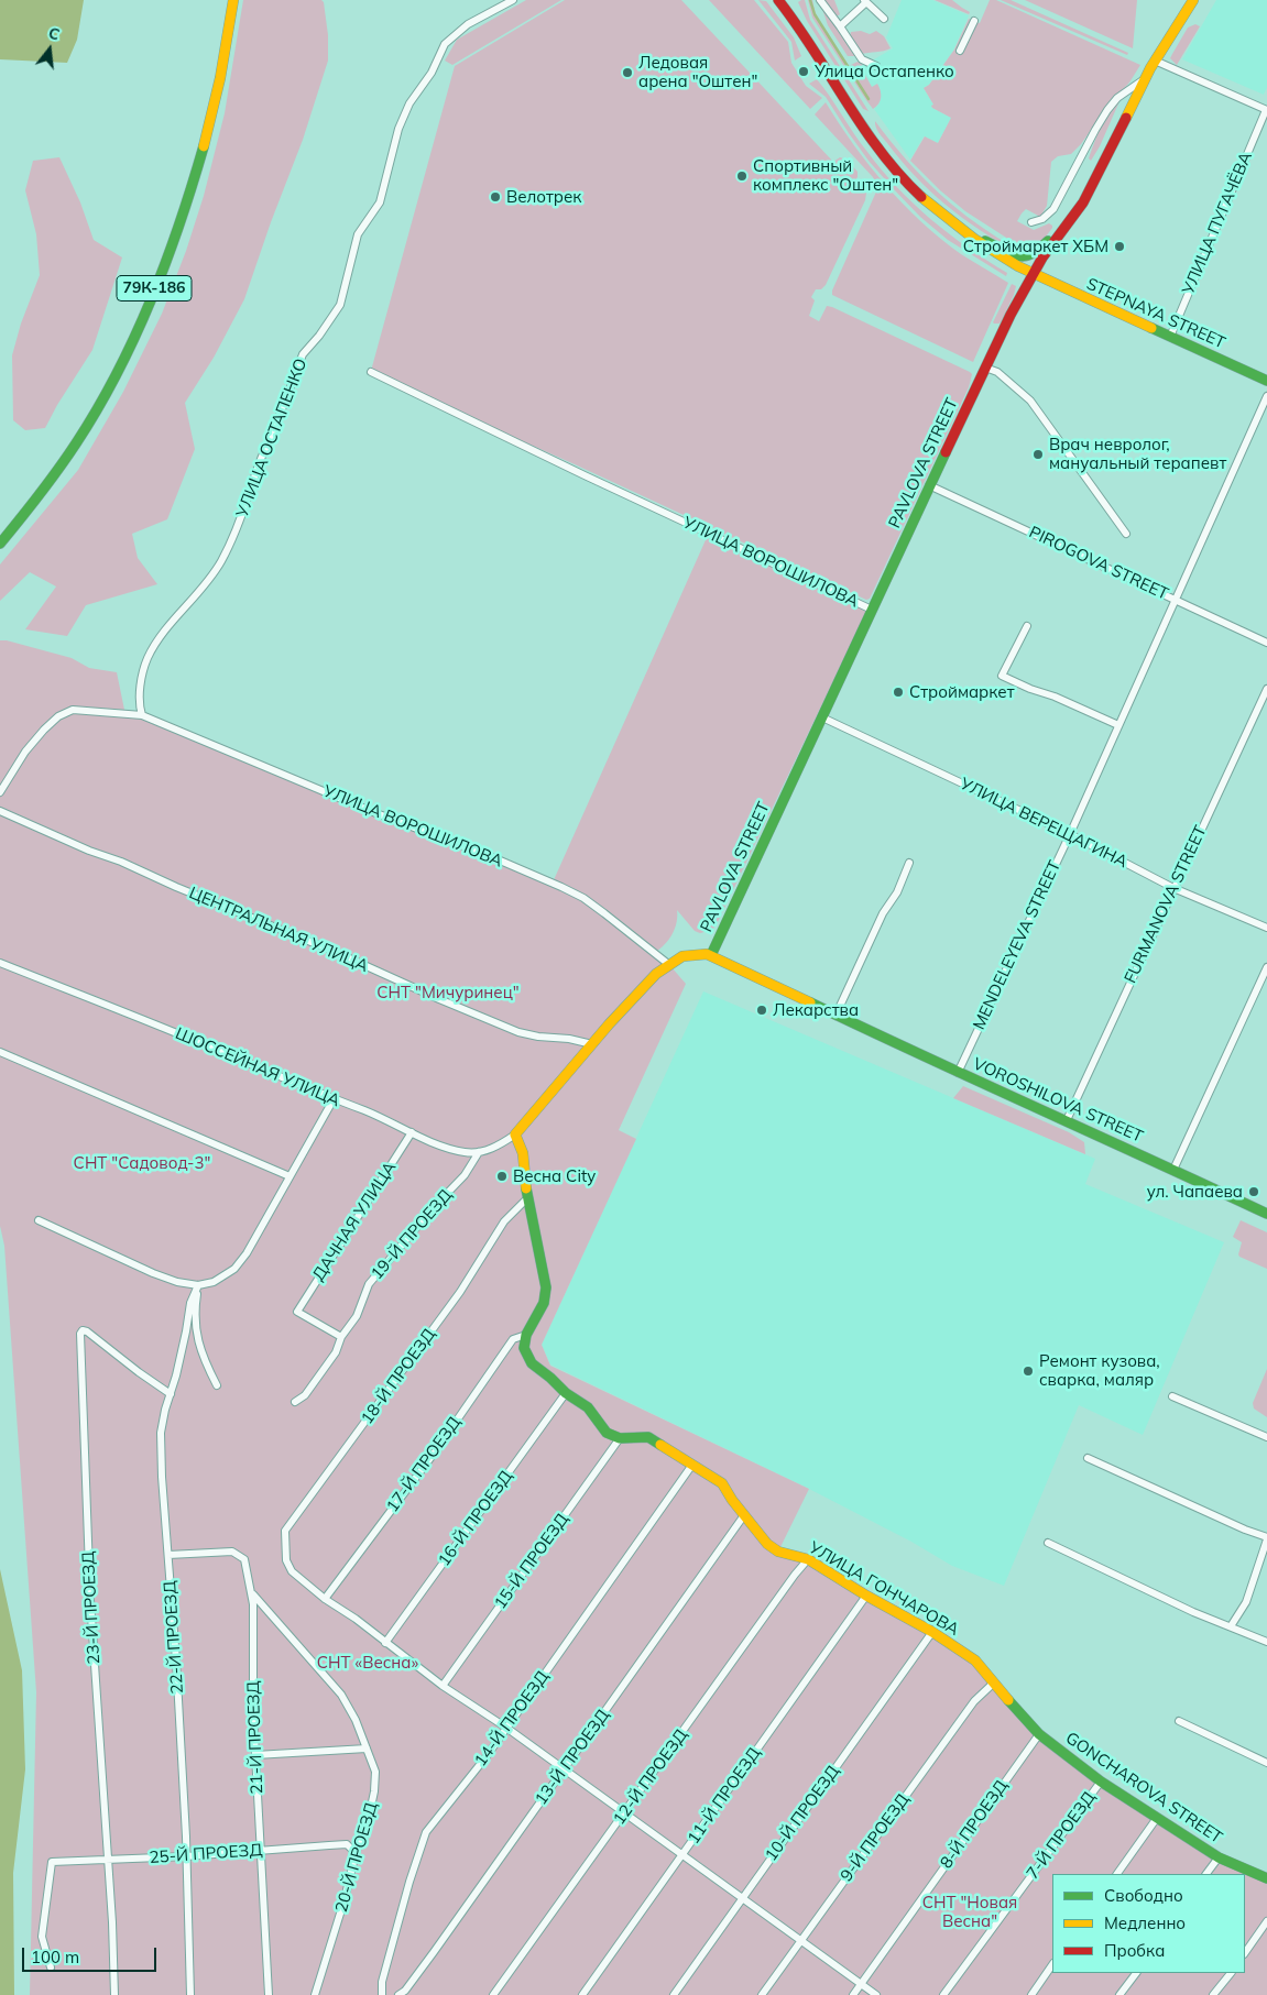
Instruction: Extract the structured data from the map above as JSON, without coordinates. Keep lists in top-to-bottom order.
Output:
{
  "streets": {
    "street": [
      "УЛИЦА ПУГАЧЁВА",
      "79К-186",
      "STEPNAYA STREET",
      "УЛИЦА ОСТАПЕНКО",
      "PAVLOVA STREET",
      "УЛИЦА ВОРОШИЛОВА",
      "PIROGOVA STREET",
      "УЛИЦА ВЕРЕЩАГИНА",
      "FURMANOVA STREET",
      "ЦЕНТРАЛЬНАЯ УЛИЦА",
      "MENDELEYEVA STREET",
      "ШОССЕЙНАЯ УЛИЦА",
      "VOROSHILOVA STREET",
      "ДАЧНАЯ УЛИЦА",
      "19-Й ПРОЕЗД",
      "18-Й ПРОЕЗД",
      "17-Й ПРОЕЗД",
      "16-Й ПРОЕЗД",
      "15-Й ПРОЕЗД",
      "УЛИЦА ГОНЧАРОВА",
      "23-Й ПРОЕЗД",
      "22-Й ПРОЕЗД",
      "14-Й ПРОЕЗД",
      "21-Й ПРОЕЗД",
      "13-Й ПРОЕЗД",
      "12-Й ПРОЕЗД",
      "GONCHAROVA STREET",
      "11-Й ПРОЕЗД",
      "10-Й ПРОЕЗД",
      "8-Й ПРОЕЗД",
      "7-Й ПРОЕЗД",
      "9-Й ПРОЕЗД",
      "25-Й ПРОЕЗД",
      "20-Й ПРОЕЗД"
    ]
  },
  "crossings": [
    ["УЛИЦА ПУГАЧЁВА", "STEPNAYA STREET"],
    ["STEPNAYA STREET", "PAVLOVA STREET"],
    ["УЛИЦА ОСТАПЕНКО", "УЛИЦА ВОРОШИЛОВА"],
    ["PAVLOVA STREET", "УЛИЦА ВОРОШИЛОВА"],
    ["PAVLOVA STREET", "PIROGOVA STREET"],
    ["PAVLOVA STREET", "УЛИЦА ВЕРЕЩАГИНА"],
    ["PAVLOVA STREET", "VOROSHILOVA STREET"],
    ["PIROGOVA STREET", "MENDELEYEVA STREET"],
    ["УЛИЦА ВЕРЕЩАГИНА", "FURMANOVA STREET"],
    ["УЛИЦА ВЕРЕЩАГИНА", "MENDELEYEVA STREET"],
    ["FURMANOVA STREET", "VOROSHILOVA STREET"],
    ["MENDELEYEVA STREET", "VOROSHILOVA STREET"],
    ["ШОССЕЙНАЯ УЛИЦА", "ДАЧНАЯ УЛИЦА"],
    ["ШОССЕЙНАЯ УЛИЦА", "19-Й ПРОЕЗД"],
    ["ДАЧНАЯ УЛИЦА", "19-Й ПРОЕЗД"],
    ["18-Й ПРОЕЗД", "17-Й ПРОЕЗД"],
    ["15-Й ПРОЕЗД", "УЛИЦА ГОНЧАРОВА"],
    ["УЛИЦА ГОНЧАРОВА", "14-Й ПРОЕЗД"],
    ["УЛИЦА ГОНЧАРОВА", "13-Й ПРОЕЗД"],
    ["УЛИЦА ГОНЧАРОВА", "12-Й ПРОЕЗД"],
    ["УЛИЦА ГОНЧАРОВА", "GONCHAROVA STREET"],
    ["УЛИЦА ГОНЧАРОВА", "11-Й ПРОЕЗД"],
    ["УЛИЦА ГОНЧАРОВА", "10-Й ПРОЕЗД"],
    ["УЛИЦА ГОНЧАРОВА", "9-Й ПРОЕЗД"],
    ["23-Й ПРОЕЗД", "22-Й ПРОЕЗД"],
    ["23-Й ПРОЕЗД", "25-Й ПРОЕЗД"],
    ["22-Й ПРОЕЗД", "21-Й ПРОЕЗД"],
    ["22-Й ПРОЕЗД", "25-Й ПРОЕЗД"],
    ["21-Й ПРОЕЗД", "25-Й ПРОЕЗД"],
    ["21-Й ПРОЕЗД", "20-Й ПРОЕЗД"],
    ["GONCHAROVA STREET", "8-Й ПРОЕЗД"],
    ["GONCHAROVA STREET", "7-Й ПРОЕЗД"],
    ["GONCHAROVA STREET", "9-Й ПРОЕЗД"],
    ["25-Й ПРОЕЗД", "20-Й ПРОЕЗД"]
  ],
  "parks": [
    "СНТ \"Мичуринец\"",
    "СНТ \"Садовод-3\"",
    "СНТ «Весна»",
    "СНТ \"Новая Весна\""
  ],
  "places": [
    "Улица Остапенко",
    "Ледовая арена \"Оштен\"",
    "Спортивный комплекс \"Оштен\"",
    "Велотрек",
    "Строймаркет ХБМ",
    "Врач невролог, мануальный терапевт",
    "Строймаркет",
    "Лекарства",
    "Весна City",
    "ул. Чапаева",
    "Ремонт кузова, сварка, маляр"
  ],
  "legend": ["Свободно", "Медленно", "Пробка"],
  "scale_bar": "100 m",
  "north": "top"
}
